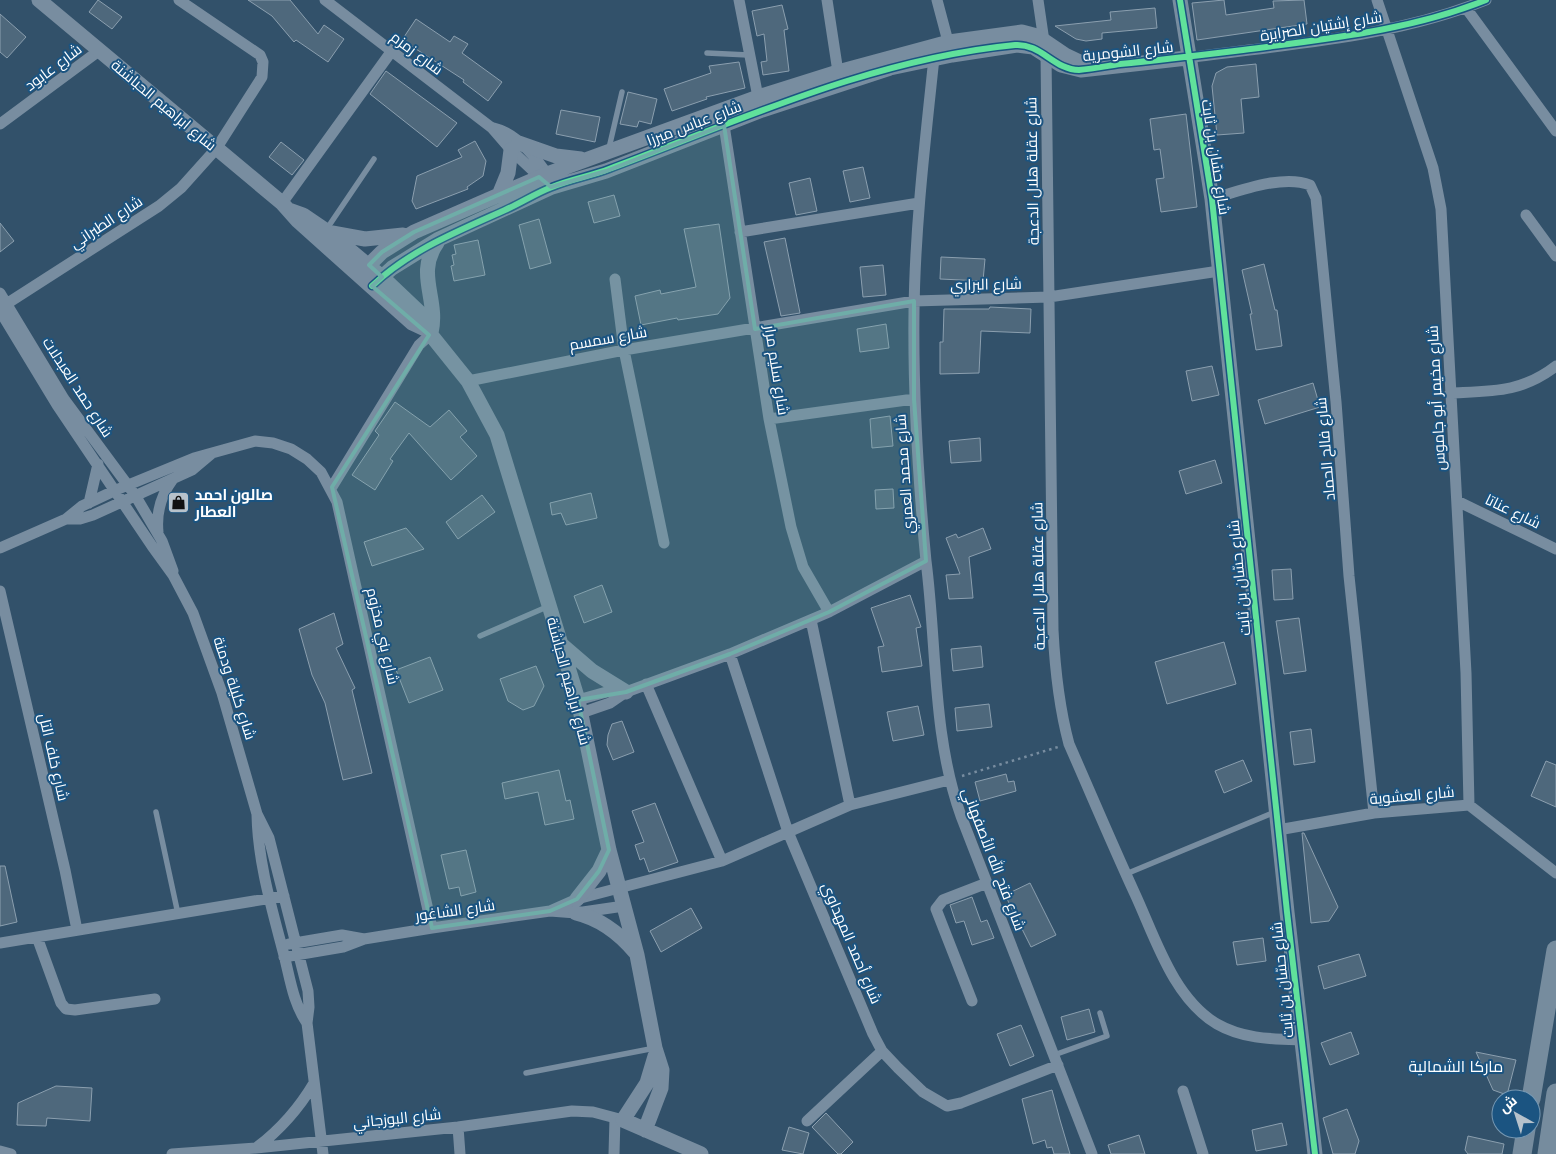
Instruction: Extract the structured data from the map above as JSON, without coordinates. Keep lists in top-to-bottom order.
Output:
{
  "streets": {
    "street": [
      "شارع إشتيان الصرايرة",
      "شارع الشومرية",
      "شارع زمزم",
      "شارع عابود",
      "شارع ابراهيم الحباشنة",
      "شارع عباس ميرزا",
      "شارع حسّان بن ثابت",
      "شارع عقلة هلال الدعجة",
      "شارع الطبراني",
      "شارع البراري",
      "شارع سمسم",
      "شارع سليم مرار",
      "شارع حمد العبدلات",
      "شارع مخيمر أبو جاموس",
      "شارع فالح الحماد",
      "شارع محمد العمري",
      "شارع عناتا",
      "شارع بني مخزوم",
      "شارع كليلة ودمنة",
      "شارع خلف التل",
      "شارع العشوية",
      "شارع فتح الله الأصفهاني",
      "شارع الشاغور",
      "شارع أحمد المهداوي",
      "شارع البوزجاني"
    ]
  },
  "crossings": [
    ["شارع إشتيان الصرايرة", "شارع الشومرية"],
    ["شارع إشتيان الصرايرة", "شارع حسّان بن ثابت"],
    ["شارع إشتيان الصرايرة", "شارع مخيمر أبو جاموس"],
    ["شارع الشومرية", "شارع عباس ميرزا"],
    ["شارع الشومرية", "شارع حسّان بن ثابت"],
    ["شارع الشومرية", "شارع عقلة هلال الدعجة"],
    ["شارع زمزم", "شارع عباس ميرزا"],
    ["شارع عابود", "شارع ابراهيم الحباشنة"],
    ["شارع ابراهيم الحباشنة", "شارع عباس ميرزا"],
    ["شارع ابراهيم الحباشنة", "شارع الطبراني"],
    ["شارع ابراهيم الحباشنة", "شارع سمسم"],
    ["شارع ابراهيم الحباشنة", "شارع الشاغور"],
    ["شارع ابراهيم الحباشنة", "شارع البوزجاني"],
    ["شارع عباس ميرزا", "شارع عقلة هلال الدعجة"],
    ["شارع عباس ميرزا", "شارع سليم مرار"],
    ["شارع عباس ميرزا", "شارع محمد العمري"],
    ["شارع حسّان بن ثابت", "شارع عقلة هلال الدعجة"],
    ["شارع حسّان بن ثابت", "شارع البراري"],
    ["شارع حسّان بن ثابت", "شارع فالح الحماد"],
    ["شارع حسّان بن ثابت", "شارع العشوية"],
    ["شارع عقلة هلال الدعجة", "شارع البراري"],
    ["شارع الطبراني", "شارع حمد العبدلات"],
    ["شارع البراري", "شارع سمسم"],
    ["شارع البراري", "شارع سليم مرار"],
    ["شارع البراري", "شارع محمد العمري"],
    ["شارع سمسم", "شارع سليم مرار"],
    ["شارع حمد العبدلات", "شارع بني مخزوم"],
    ["شارع حمد العبدلات", "شارع كليلة ودمنة"],
    ["شارع مخيمر أبو جاموس", "شارع عناتا"],
    ["شارع مخيمر أبو جاموس", "شارع العشوية"],
    ["شارع فالح الحماد", "شارع العشوية"],
    ["شارع محمد العمري", "شارع فتح الله الأصفهاني"],
    ["شارع بني مخزوم", "شارع كليلة ودمنة"],
    ["شارع بني مخزوم", "شارع الشاغور"],
    ["شارع كليلة ودمنة", "شارع الشاغور"],
    ["شارع كليلة ودمنة", "شارع البوزجاني"],
    ["شارع فتح الله الأصفهاني", "شارع الشاغور"],
    ["شارع فتح الله الأصفهاني", "شارع أحمد المهداوي"],
    ["شارع الشاغور", "شارع أحمد المهداوي"]
  ],
  "districts": ["ماركا الشمالية"],
  "places": {
    "shop": ["صالون احمد العطار"]
  },
  "north": "top left"
}
